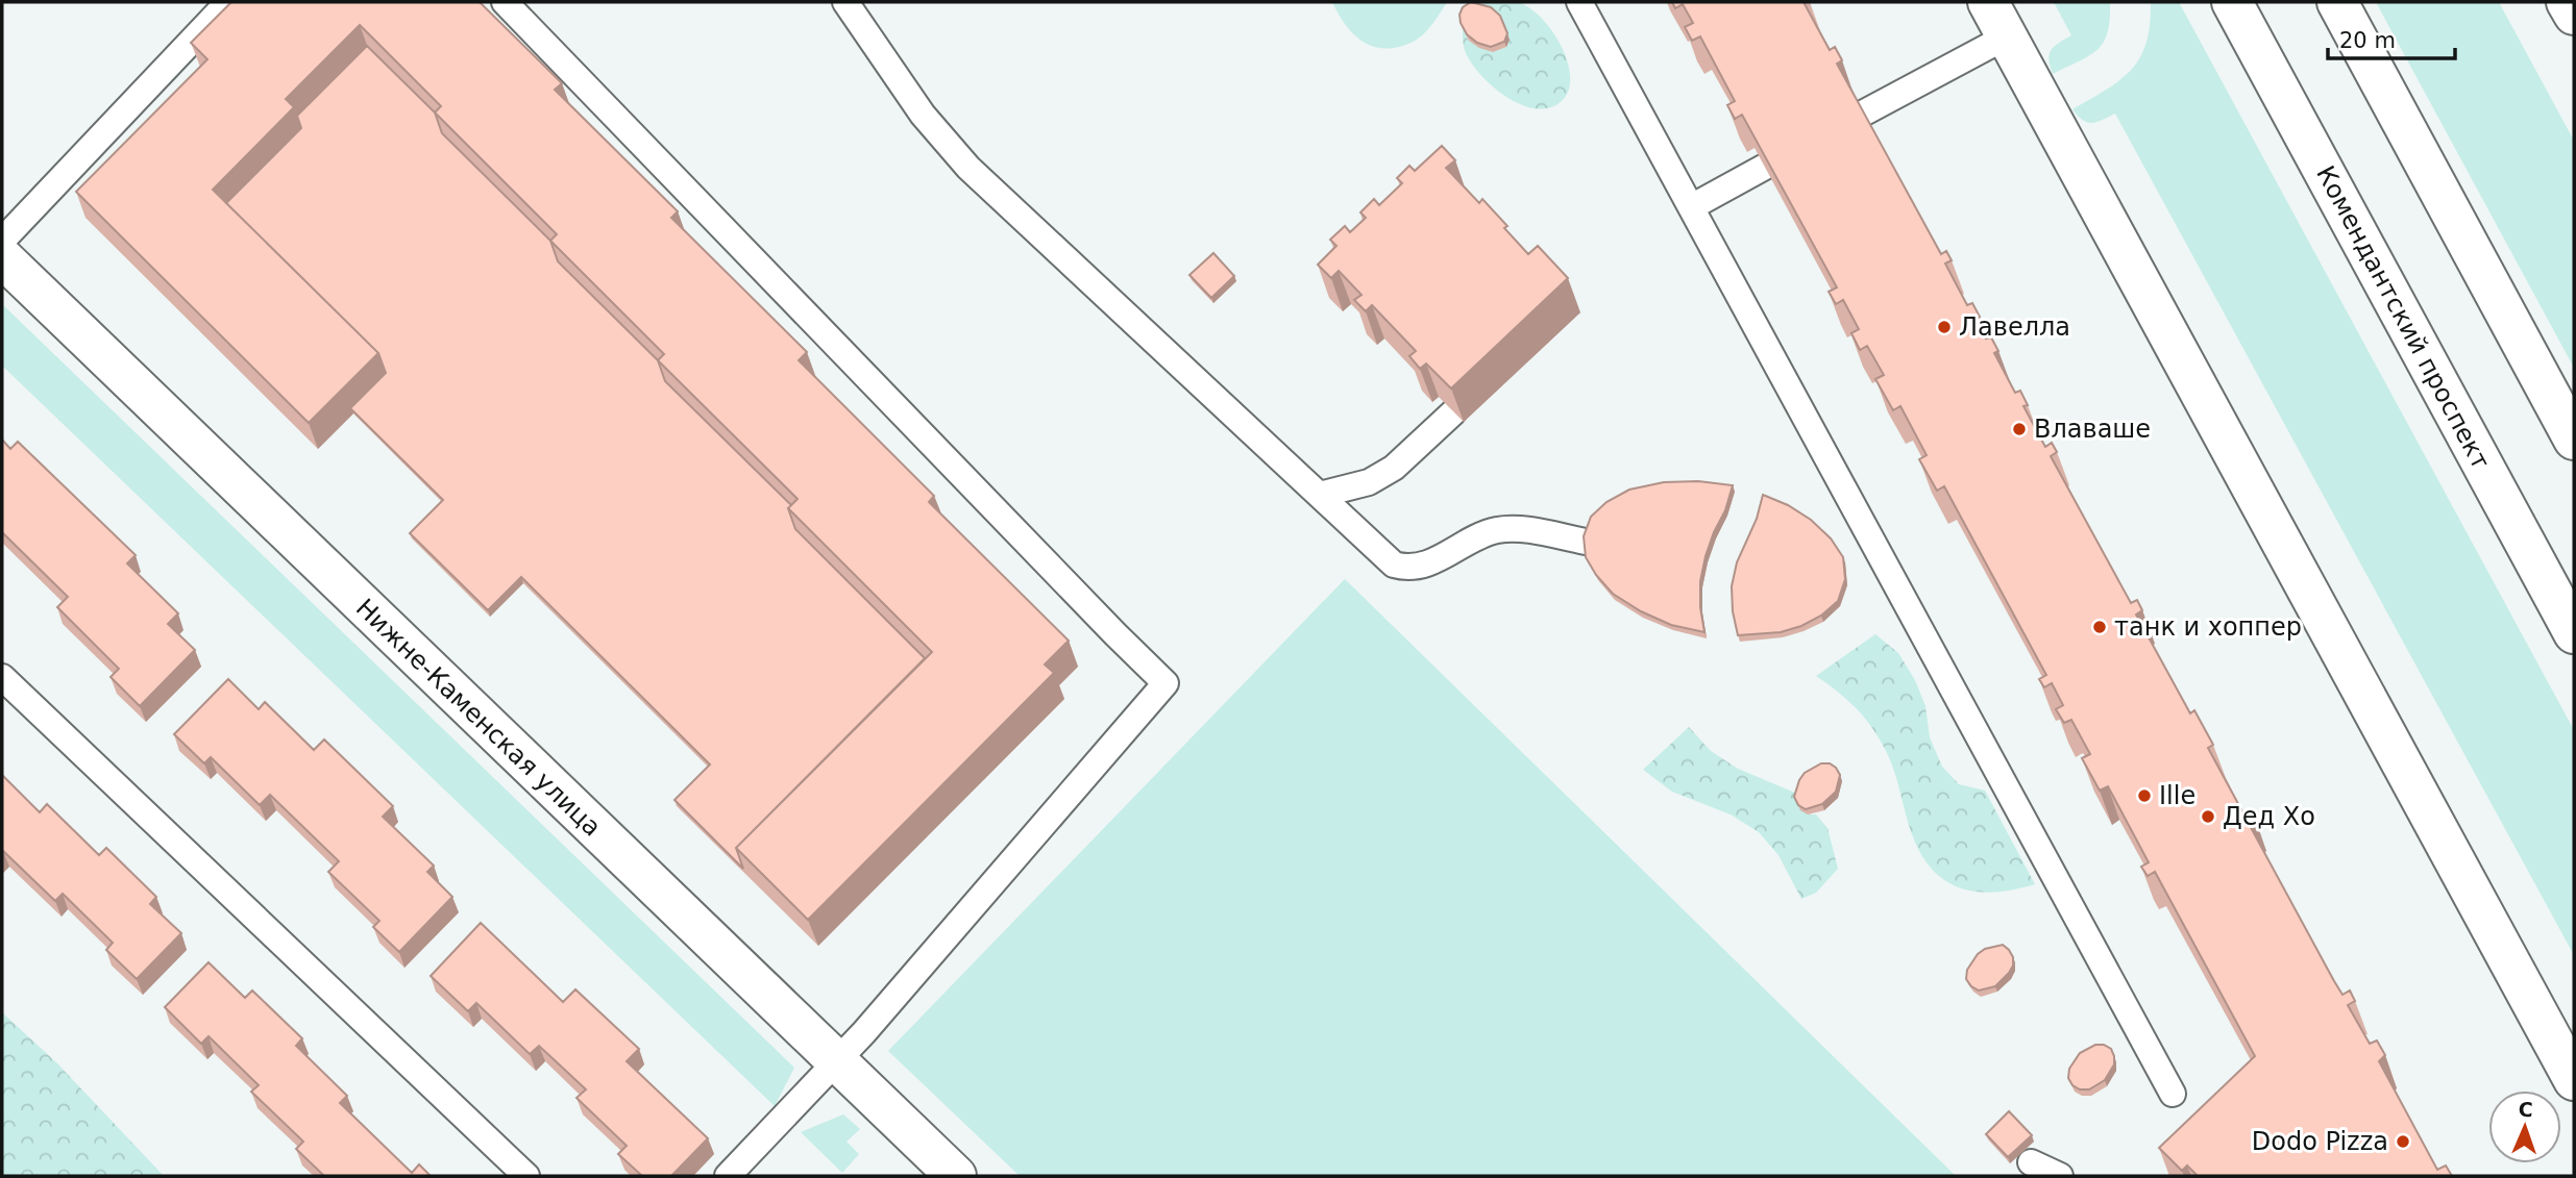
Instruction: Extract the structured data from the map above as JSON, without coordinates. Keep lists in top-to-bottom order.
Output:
{
  "streets": {
    "street": ["Комендантский проспект", "Нижне-Каменская улица"]
  },
  "places": [
    "Лавелла",
    "Влаваше",
    "танк и хоппер",
    "Ille",
    "Дед Хо",
    "Dodo Pizza"
  ],
  "scale_bar": "20 m",
  "north": "top"
}
